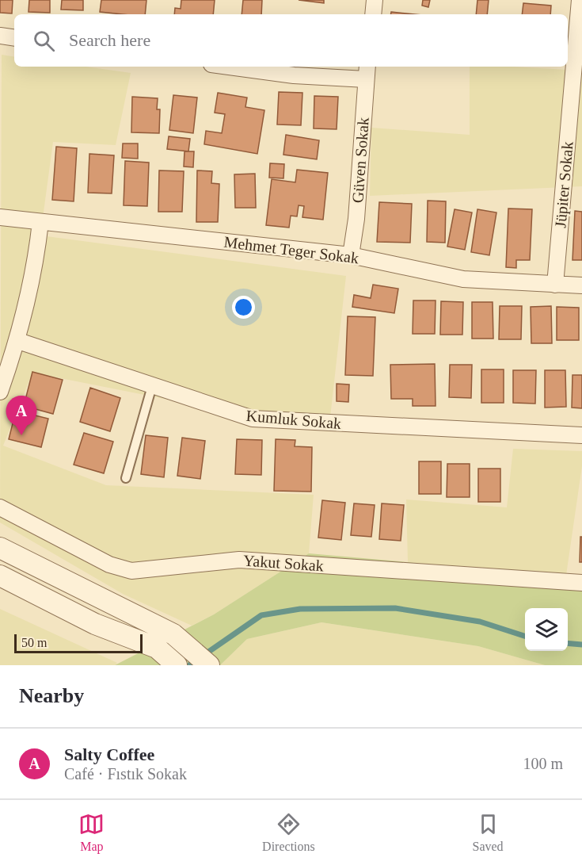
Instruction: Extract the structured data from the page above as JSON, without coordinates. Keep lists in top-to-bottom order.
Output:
{
  "streets": {
    "street": [
      "Güven Sokak",
      "Jüpiter Sokak",
      "Mehmet Teger Sokak",
      "Kumluk Sokak",
      "Yakut Sokak"
    ]
  },
  "crossings": [
    ["Güven Sokak", "Mehmet Teger Sokak"],
    ["Jüpiter Sokak", "Mehmet Teger Sokak"]
  ],
  "scale_bar": "50 m",
  "page": {
    "search": "Search here",
    "pins": "A",
    "scale": "50 m",
    "heading": "Nearby",
    "list": [
      {
        "mark": "A",
        "name": "Salty Coffee",
        "note": "Café · Fıstık Sokak",
        "value": "100 m"
      }
    ],
    "nav": ["Map", "Directions", "Saved"]
  }
}
